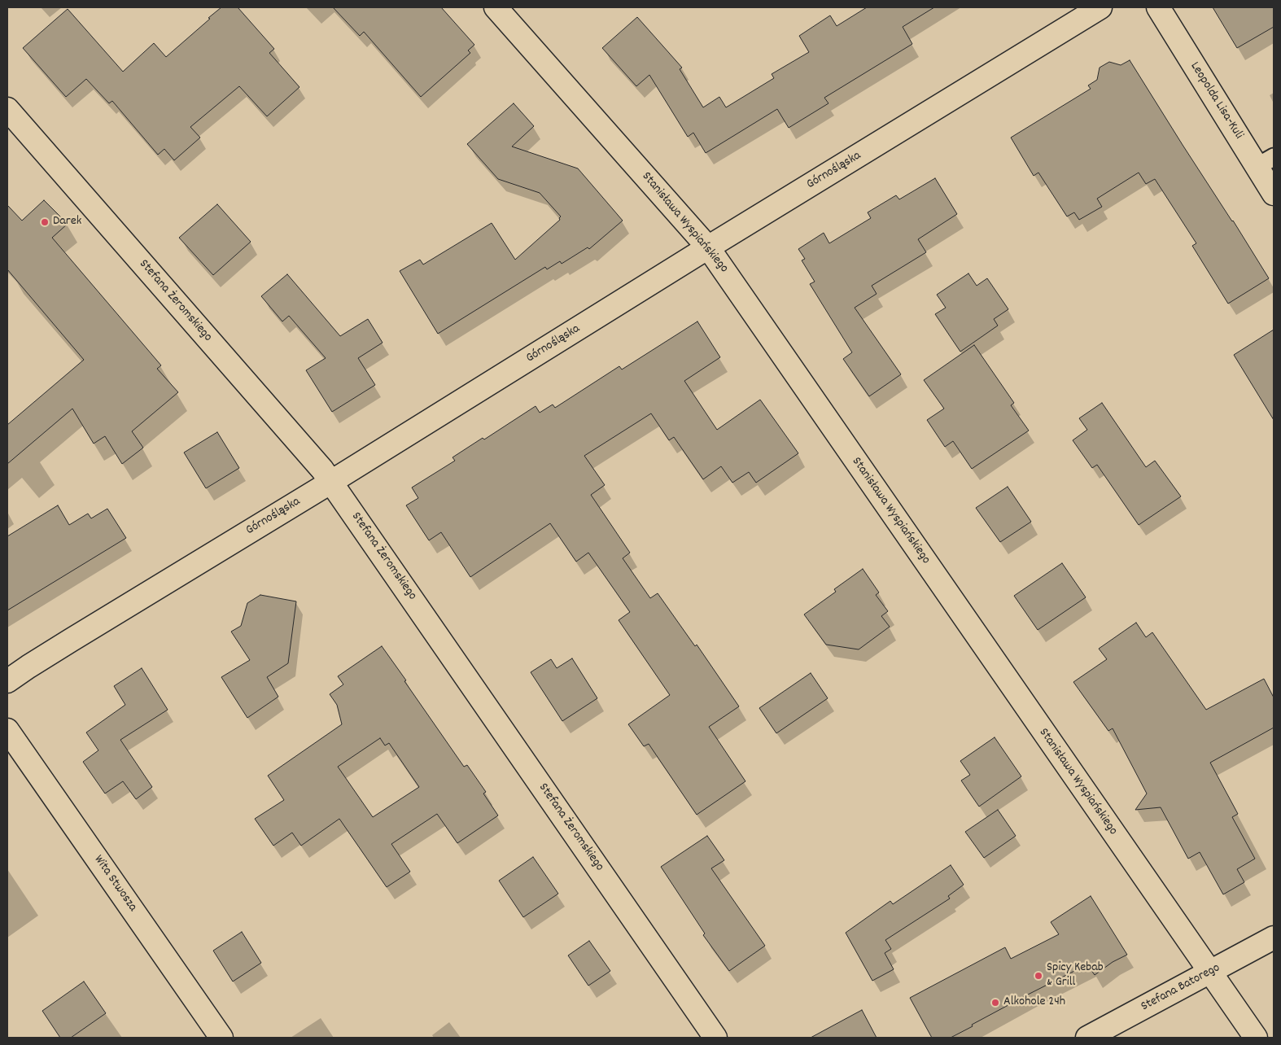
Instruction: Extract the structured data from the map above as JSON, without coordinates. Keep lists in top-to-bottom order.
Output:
{
  "streets": {
    "street": [
      "Leopolda Lisa-Kuli",
      "Górnośląska",
      "Stanisława Wyspiańskiego",
      "Stefana Żeromskiego",
      "Wita Stwosza",
      "Stefana Batorego"
    ]
  },
  "crossings": [
    ["Górnośląska", "Stanisława Wyspiańskiego"],
    ["Górnośląska", "Stefana Żeromskiego"],
    ["Stanisława Wyspiańskiego", "Stefana Batorego"]
  ],
  "places": ["Darek", "Spicy Kebab & Grill", "Alkohole 24h"]
}
